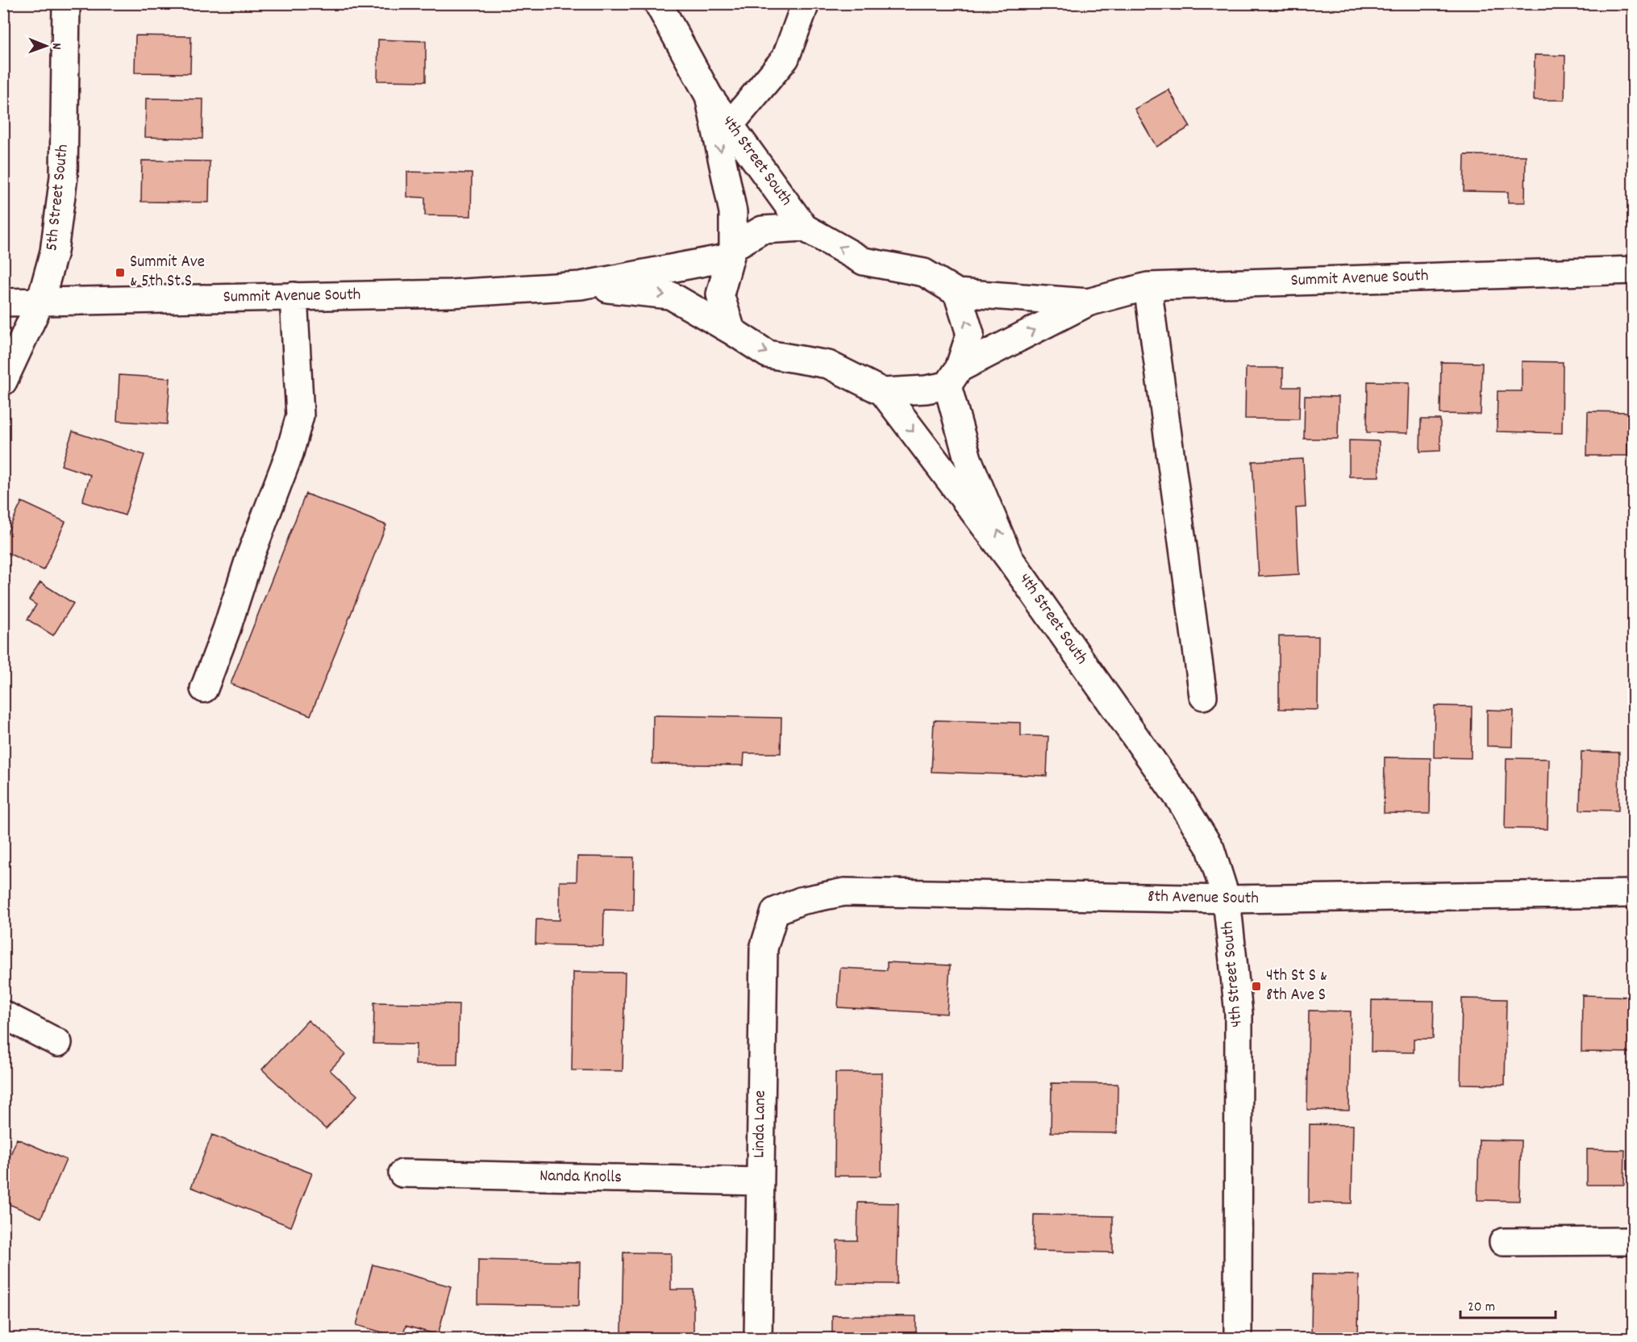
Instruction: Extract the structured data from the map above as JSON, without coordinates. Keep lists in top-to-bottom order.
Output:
{
  "streets": {
    "street": [
      "4th Street South",
      "5th Street South",
      "Summit Avenue South",
      "8th Avenue South",
      "Linda Lane",
      "Nanda Knolls"
    ]
  },
  "crossings": [
    ["4th Street South", "Summit Avenue South"],
    ["4th Street South", "8th Avenue South"],
    ["5th Street South", "Summit Avenue South"],
    ["8th Avenue South", "Linda Lane"],
    ["Linda Lane", "Nanda Knolls"]
  ],
  "places": {
    "transit": ["Summit Ave & 5th St S", "4th St S & 8th Ave S"]
  },
  "scale_bar": "20 m",
  "north": "right"
}
